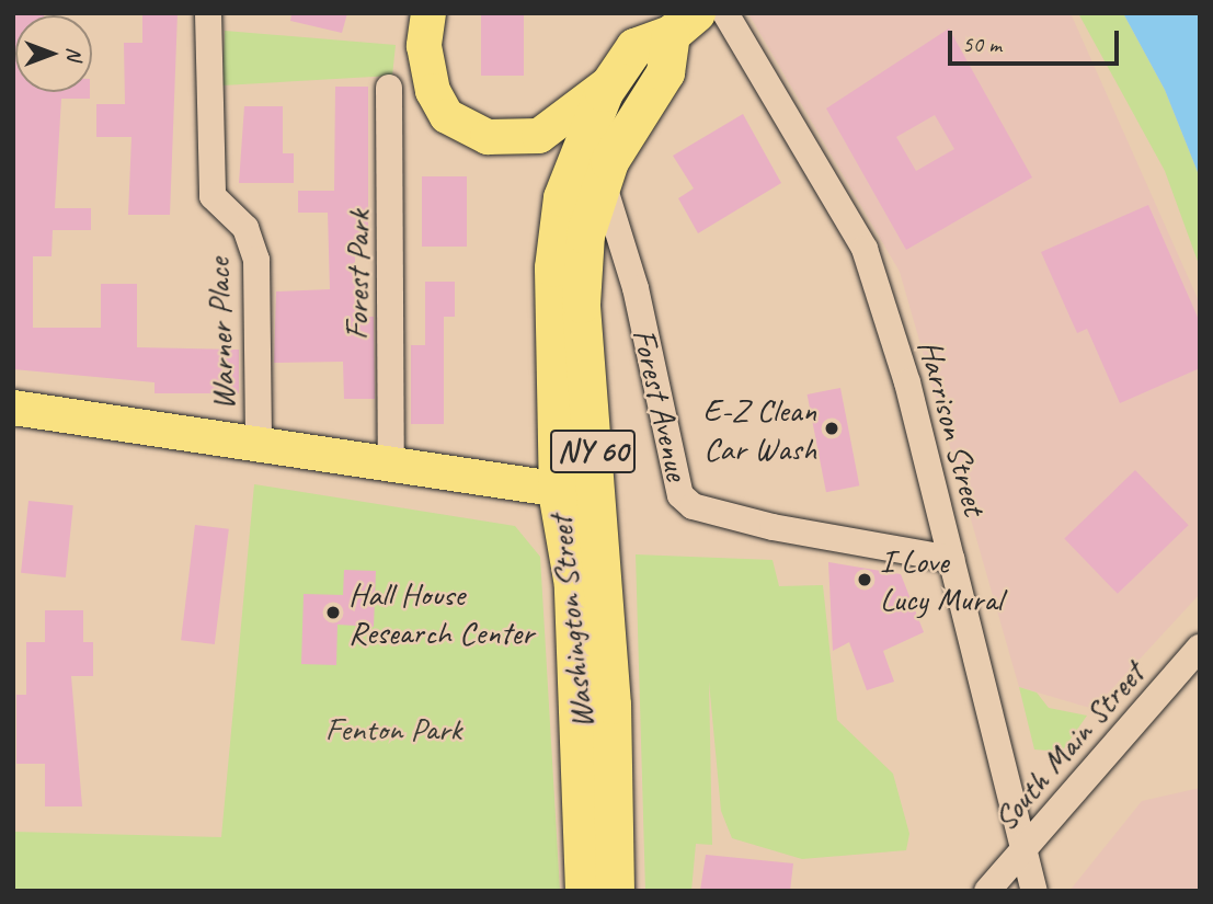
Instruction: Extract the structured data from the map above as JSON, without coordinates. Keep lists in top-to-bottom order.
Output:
{
  "streets": {
    "highway": ["NY 60", "Washington Street"],
    "street": [
      "Forest Park",
      "Warner Place",
      "Forest Avenue",
      "Harrison Street",
      "South Main Street"
    ]
  },
  "crossings": [
    ["Forest Avenue", "Harrison Street"],
    ["Forest Avenue", "Washington Street"],
    ["Harrison Street", "South Main Street"]
  ],
  "parks": ["Fenton Park"],
  "places": ["E-Z Clean Car Wash", "I Love Lucy Mural", "Hall House Research Center"],
  "scale_bar": "50 m",
  "north": "right"
}
